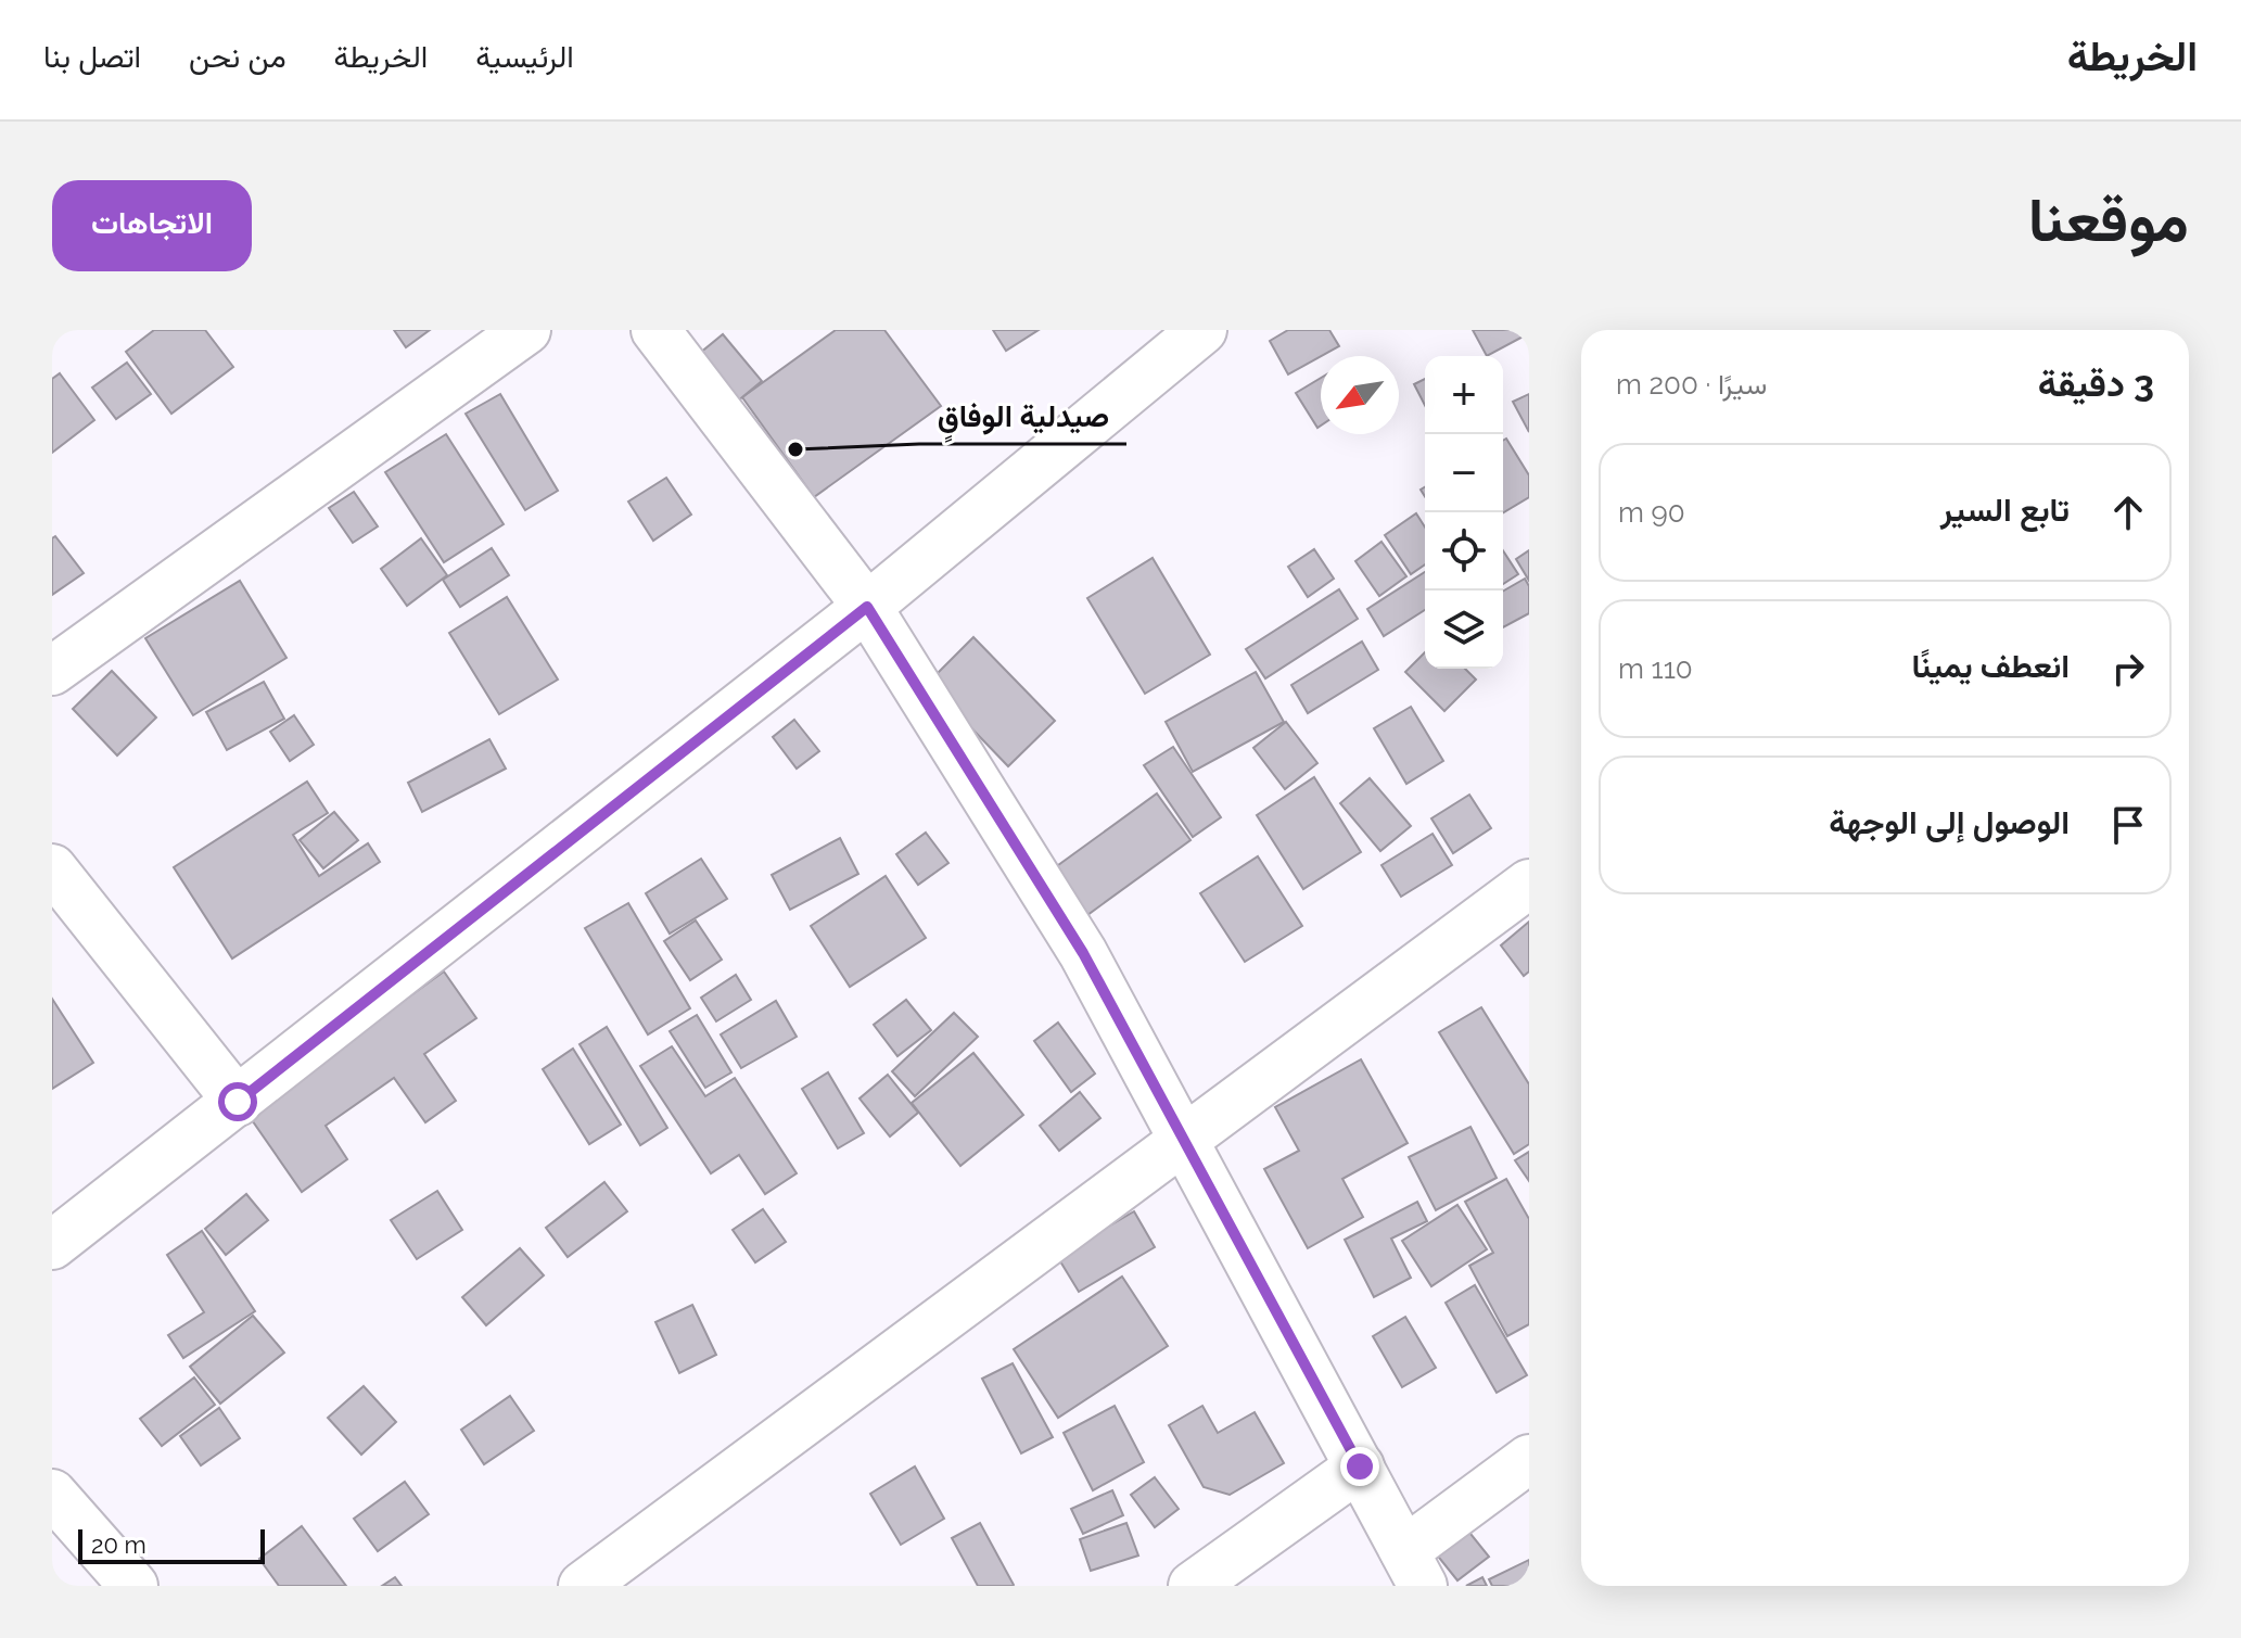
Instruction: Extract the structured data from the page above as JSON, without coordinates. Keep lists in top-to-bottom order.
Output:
{
  "places": ["صيدلية الوفاقٍ"],
  "scale_bar": "20 m",
  "north": "bottom left",
  "page": {
    "header": "الخريطة",
    "nav": [
      "الرئيسية",
      "الخريطة",
      "من نحن",
      "اتصل بنا"
    ],
    "title": "موقعنا",
    "buttons": "الاتجاهات",
    "heading": ["3 دقيقة", "سيرًا · 200 m"],
    "map_buttons": ["+", "−"],
    "list": [
      ["تابع السير", "90 m"],
      ["انعطف يمينًا", "110 m"],
      "الوصول إلى الوجهة"
    ],
    "scale": "20 m"
  }
}
